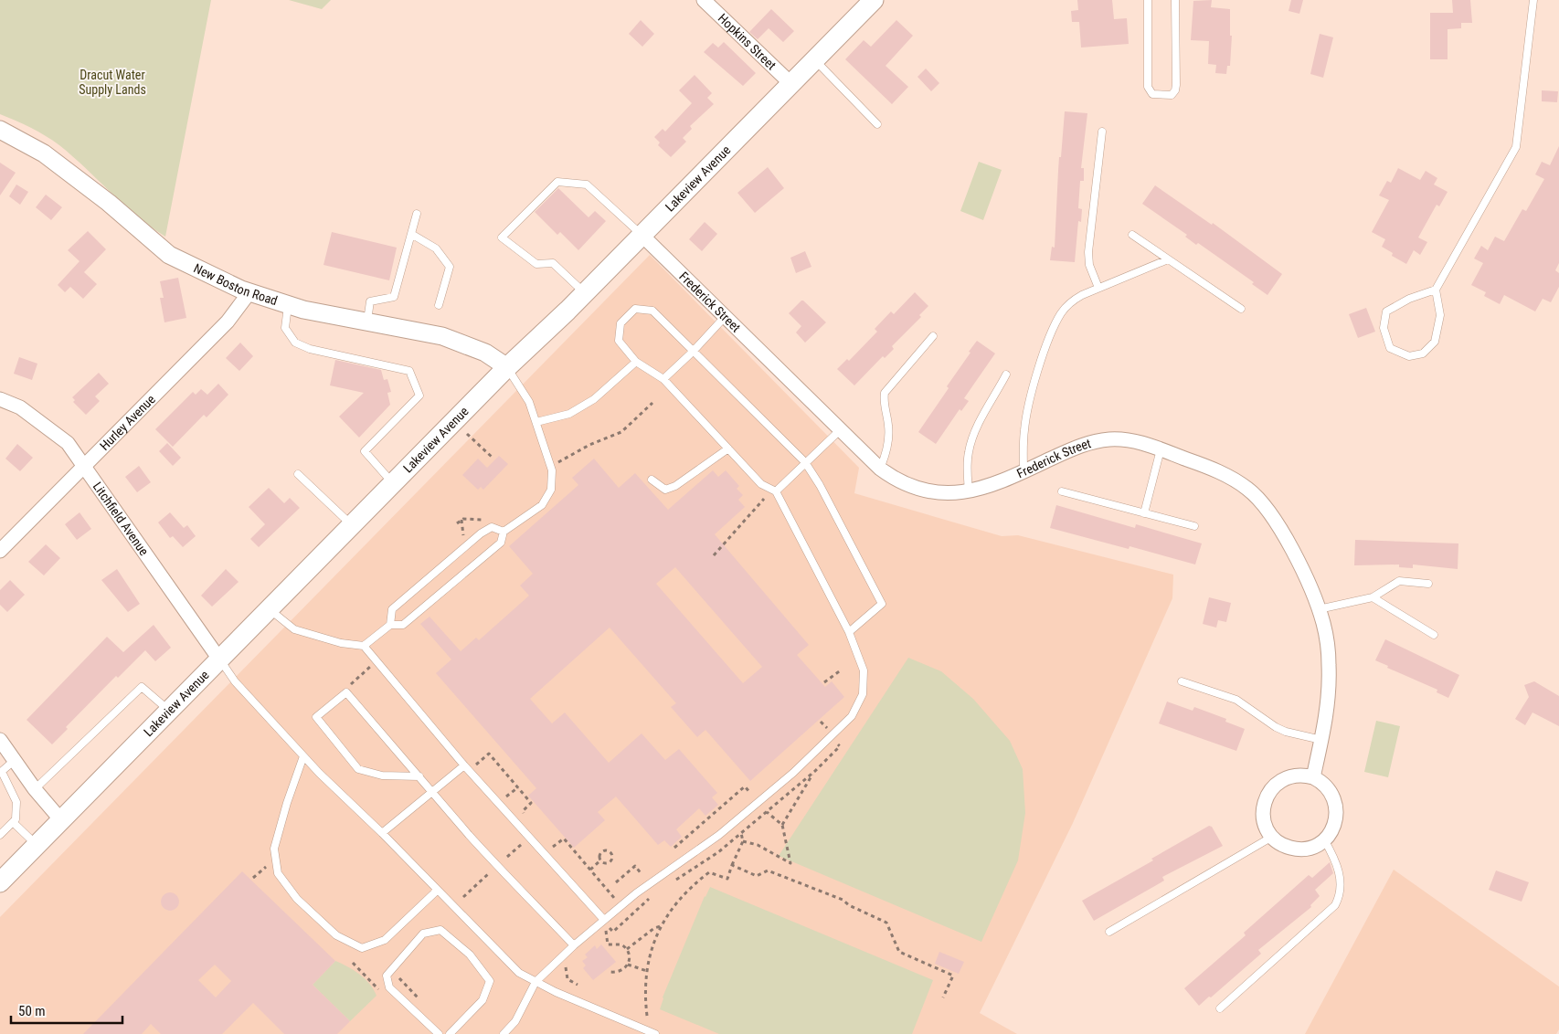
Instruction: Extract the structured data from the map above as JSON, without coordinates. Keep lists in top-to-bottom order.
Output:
{
  "streets": {
    "main road": ["Lakeview Avenue"],
    "street": [
      "Hopkins Street",
      "New Boston Road",
      "Frederick Street",
      "Hurley Avenue",
      "Litchfield Avenue"
    ]
  },
  "crossings": [
    ["Hopkins Street", "Lakeview Avenue"],
    ["Lakeview Avenue", "New Boston Road"],
    ["Lakeview Avenue", "Frederick Street"],
    ["Lakeview Avenue", "Litchfield Avenue"],
    ["New Boston Road", "Hurley Avenue"],
    ["Hurley Avenue", "Litchfield Avenue"]
  ],
  "parks": ["Dracut Water Supply Lands"],
  "scale_bar": "50 m"
}
